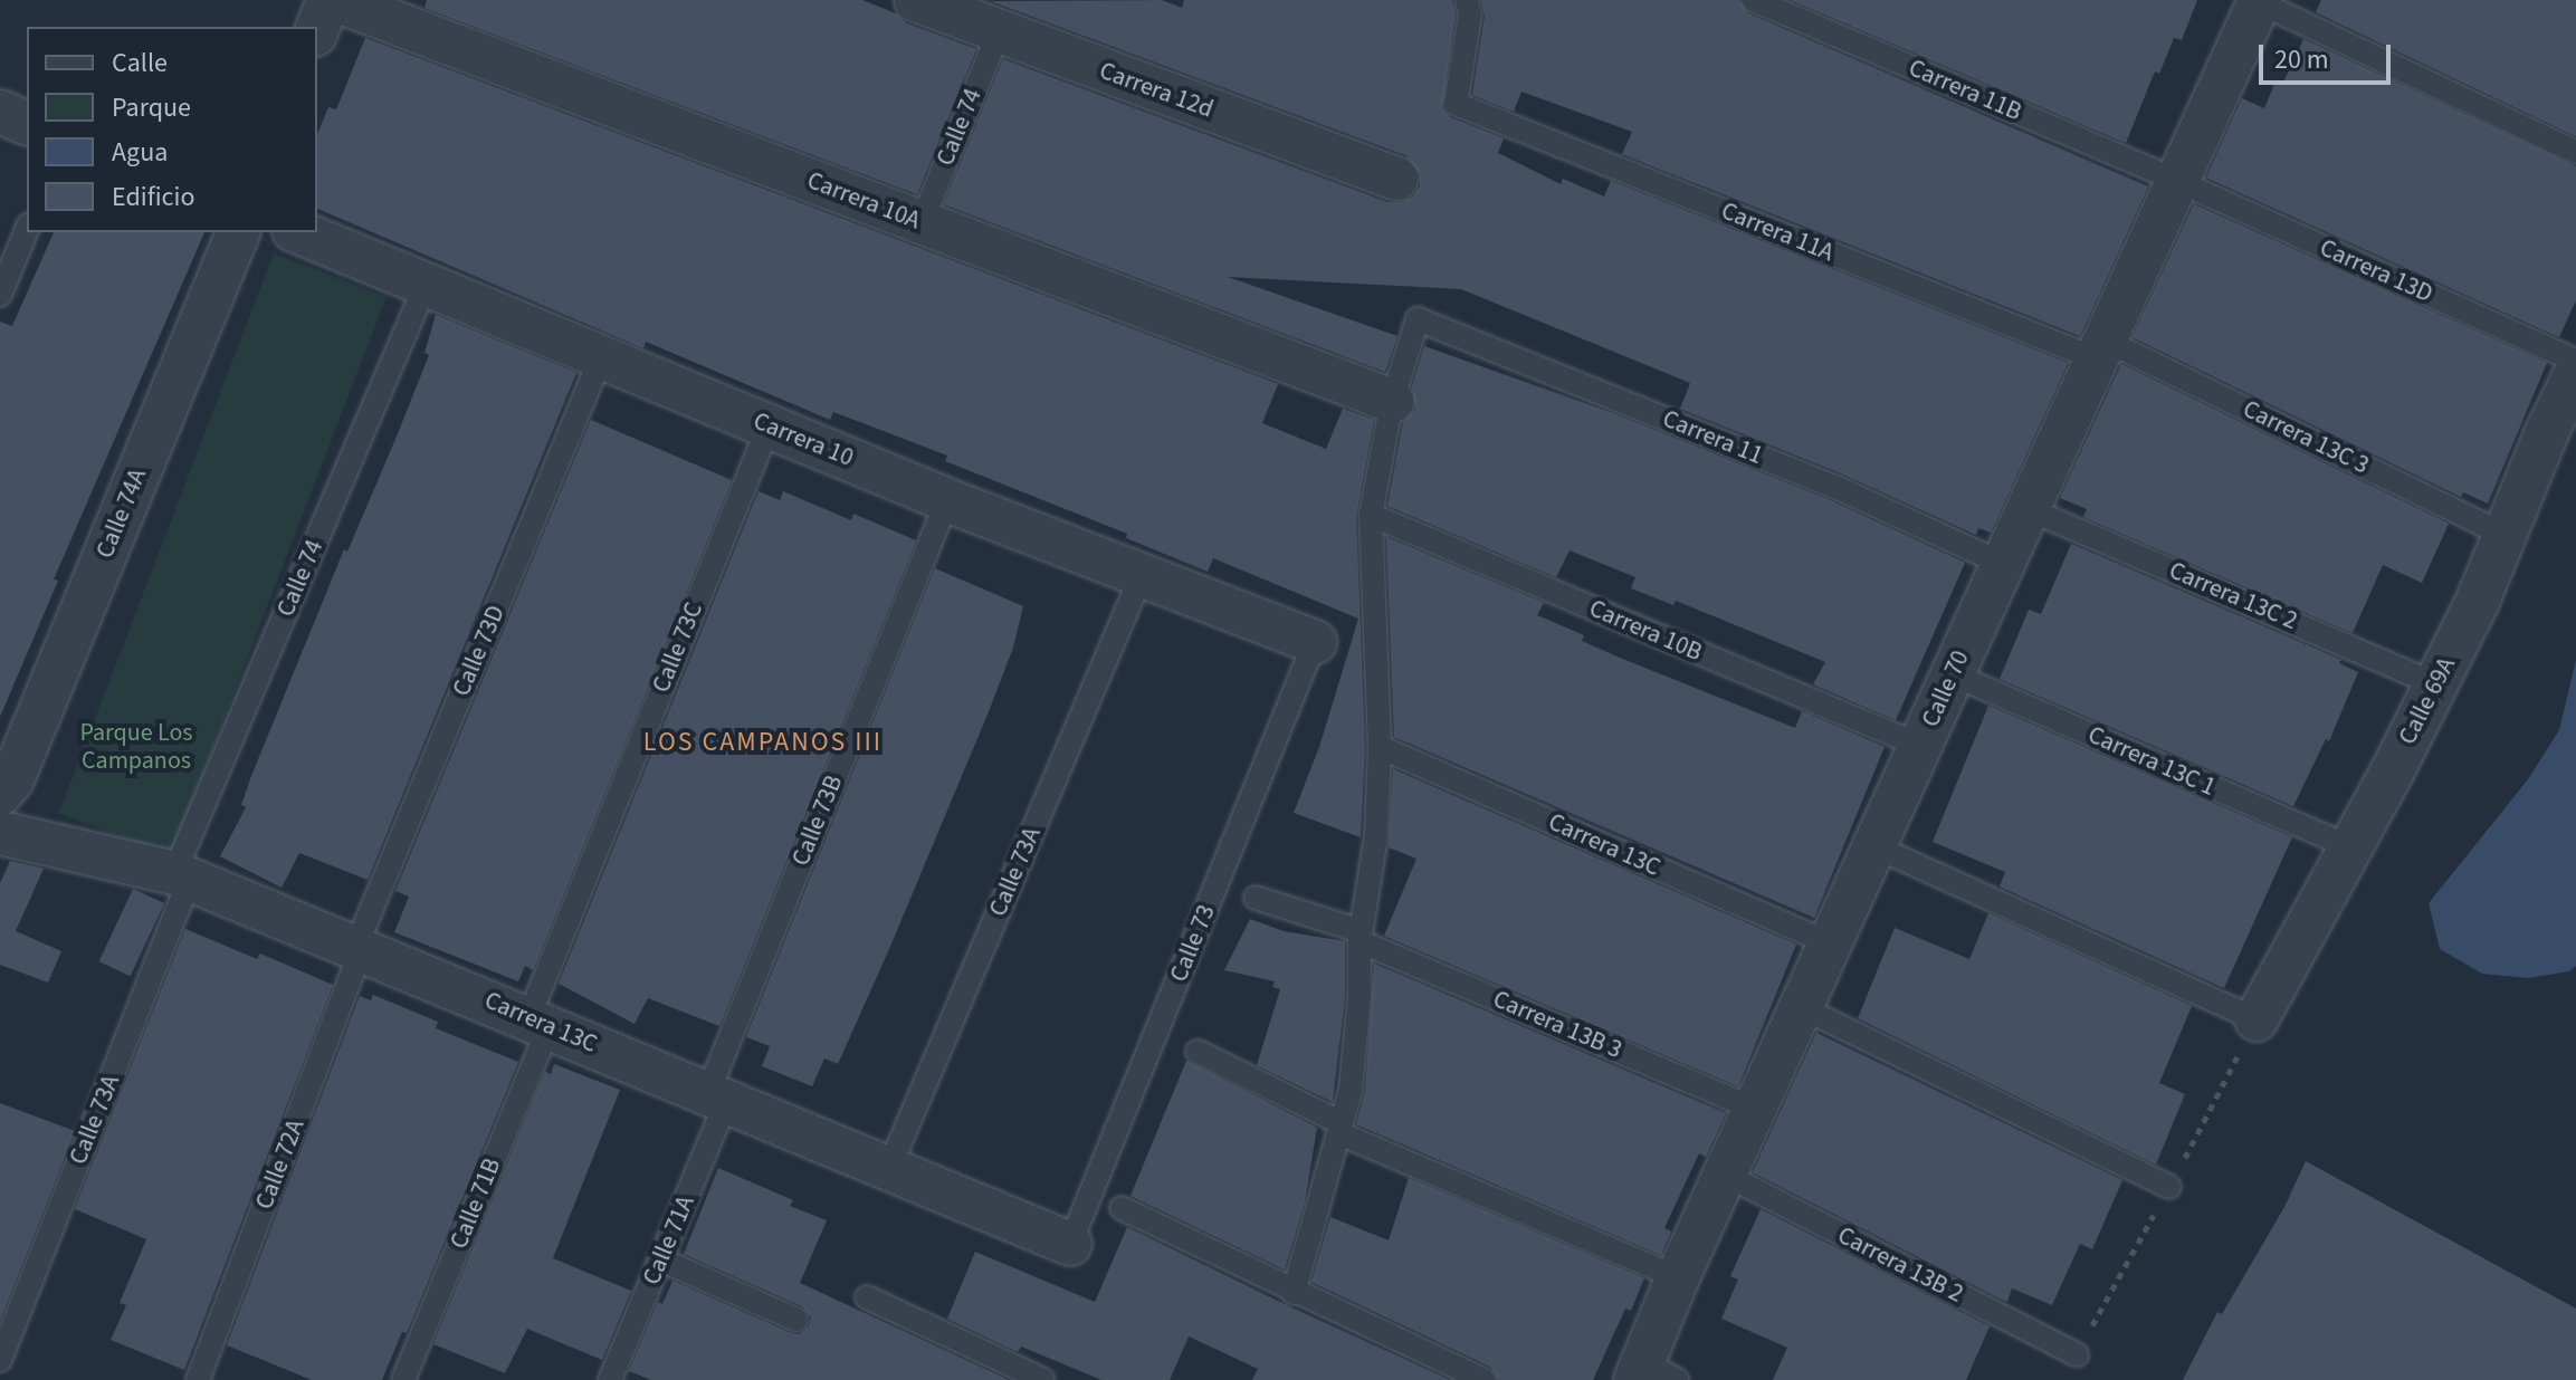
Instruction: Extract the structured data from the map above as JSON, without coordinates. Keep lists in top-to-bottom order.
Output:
{
  "streets": {
    "street": [
      "Carrera 12d",
      "Carrera 10A",
      "Carrera 10",
      "Calle 74A",
      "Calle 70",
      "Calle 69A",
      "Carrera 13C"
    ],
    "lane": [
      "Carrera 11B",
      "Calle 74",
      "Carrera 11A",
      "Carrera 13D",
      "Carrera 11",
      "Carrera 13C 3",
      "Carrera 13C 2",
      "Carrera 10B",
      "Calle 73C",
      "Calle 73D",
      "Carrera 13C 1",
      "Calle 73B",
      "Calle 73A",
      "Calle 73",
      "Carrera 13B 3",
      "Calle 72A",
      "Calle 71B",
      "Calle 71A",
      "Carrera 13B 2"
    ]
  },
  "crossings": [
    ["Carrera 12d", "Calle 74"],
    ["Carrera 11B", "Carrera 13D"],
    ["Carrera 11B", "Calle 70"],
    ["Calle 74", "Carrera 10A"],
    ["Calle 74", "Carrera 10"],
    ["Calle 74", "Carrera 13C"],
    ["Calle 74", "Calle 73A"],
    ["Carrera 10A", "Carrera 11"],
    ["Carrera 11A", "Carrera 13C 3"],
    ["Carrera 11A", "Calle 70"],
    ["Carrera 13D", "Calle 70"],
    ["Carrera 11", "Calle 70"],
    ["Carrera 13C 3", "Calle 70"],
    ["Carrera 13C 3", "Calle 69A"],
    ["Carrera 10", "Calle 73C"],
    ["Carrera 10", "Calle 73D"],
    ["Carrera 10", "Calle 73B"],
    ["Carrera 10", "Calle 73A"],
    ["Carrera 10", "Calle 73"],
    ["Carrera 13C 2", "Calle 70"],
    ["Carrera 13C 2", "Calle 69A"],
    ["Carrera 10B", "Calle 70"],
    ["Calle 73C", "Carrera 13C"],
    ["Calle 73C", "Calle 71B"],
    ["Calle 73D", "Carrera 13C"],
    ["Calle 73D", "Calle 72A"],
    ["Calle 70", "Carrera 13C 1"],
    ["Calle 70", "Carrera 13C"],
    ["Calle 70", "Carrera 13B 3"],
    ["Calle 70", "Carrera 13B 2"],
    ["Calle 69A", "Carrera 13C 1"],
    ["Calle 73B", "Carrera 13C"],
    ["Calle 73B", "Calle 71A"],
    ["Carrera 13C", "Calle 73A"],
    ["Carrera 13C", "Calle 73"],
    ["Carrera 13C", "Calle 72A"],
    ["Carrera 13C", "Calle 71B"],
    ["Carrera 13C", "Calle 71A"]
  ],
  "districts": ["LOS CAMPANOS III"],
  "parks": ["Parque Los Campanos"],
  "legend": [
    "Calle",
    "Parque",
    "Agua",
    "Edificio"
  ],
  "scale_bar": "20 m"
}
